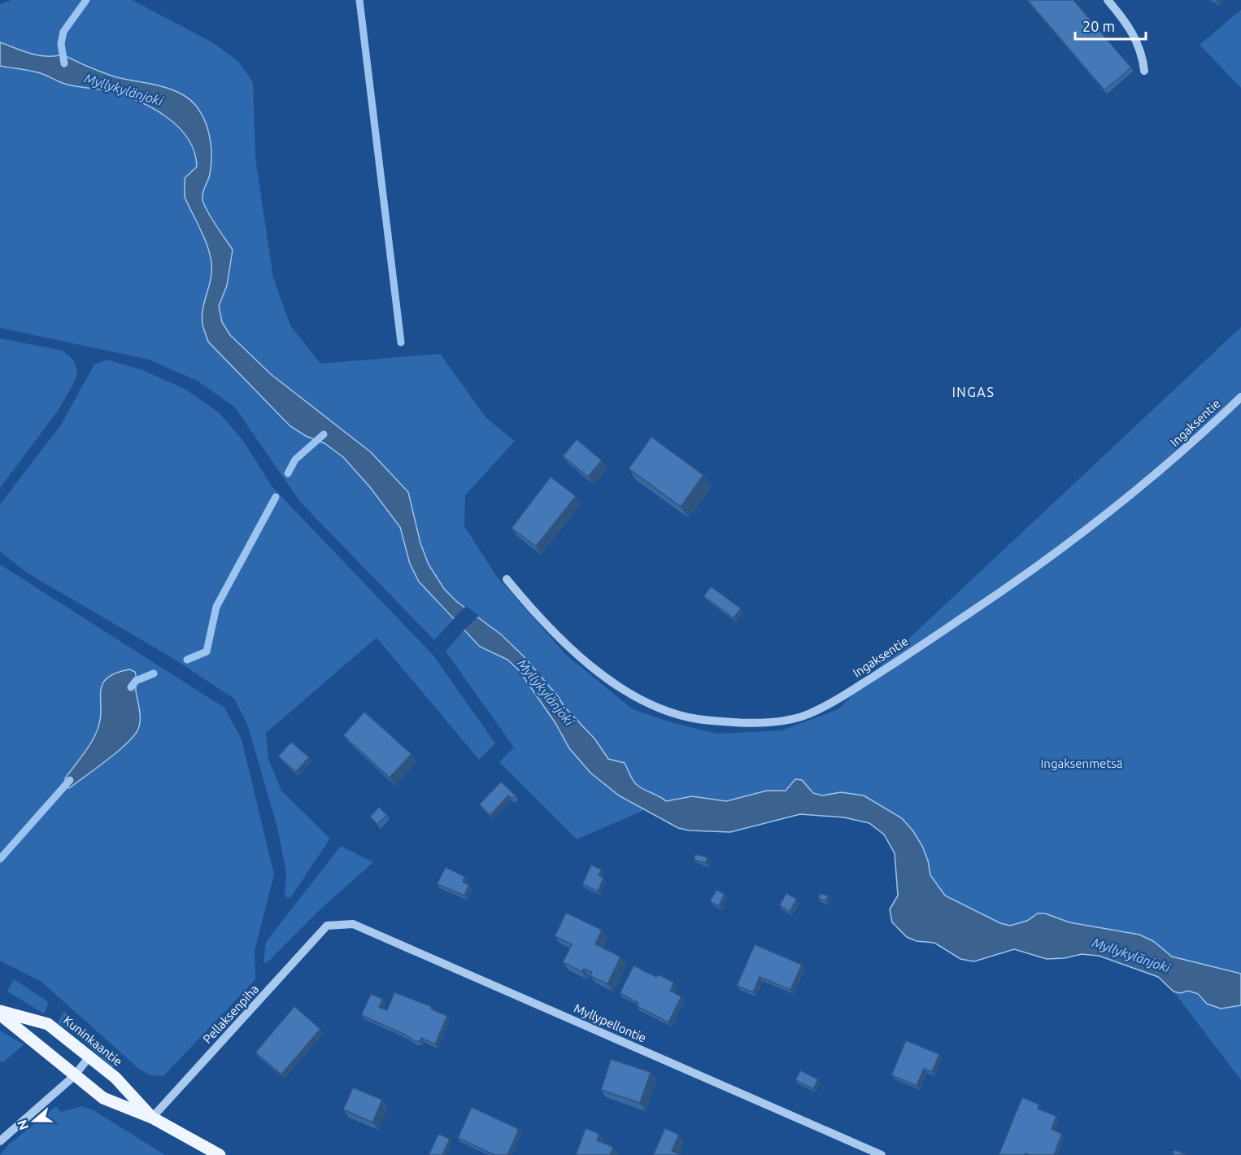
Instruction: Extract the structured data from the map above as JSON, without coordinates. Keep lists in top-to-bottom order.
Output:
{
  "streets": {
    "main road": ["Kuninkaantie"],
    "street": ["Ingaksentie", "Pellaksenpiha", "Myllypellontie"]
  },
  "crossings": [
    ["Pellaksenpiha", "Myllypellontie"],
    ["Pellaksenpiha", "Kuninkaantie"]
  ],
  "districts": ["INGAS"],
  "water": ["Myllykylänjoki"],
  "parks": ["Ingaksenmetsä"],
  "scale_bar": "20 m",
  "north": "left"
}
